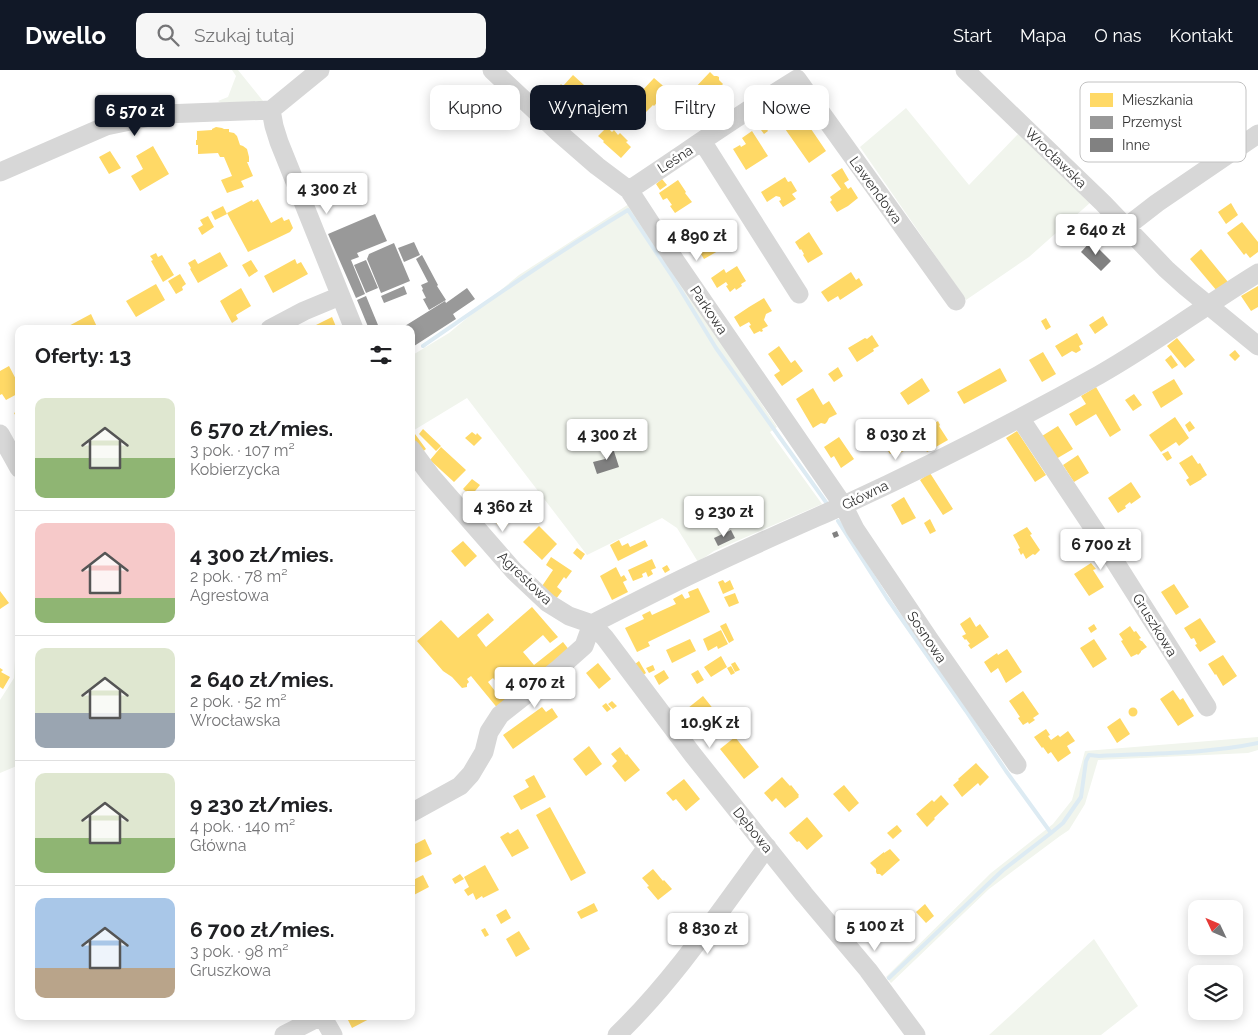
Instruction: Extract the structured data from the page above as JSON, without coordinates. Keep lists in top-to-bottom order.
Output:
{
  "streets": {
    "street": [
      "Wrocławska",
      "Leśna",
      "Lawendowa",
      "Parkowa",
      "Główna",
      "Agrestowa",
      "Gruszkowa",
      "Sosnowa",
      "Dębowa"
    ]
  },
  "crossings": [
    ["Wrocławska", "Główna"],
    ["Leśna", "Lawendowa"],
    ["Leśna", "Parkowa"],
    ["Parkowa", "Główna"],
    ["Parkowa", "Sosnowa"],
    ["Główna", "Agrestowa"],
    ["Główna", "Gruszkowa"],
    ["Główna", "Sosnowa"],
    ["Główna", "Dębowa"],
    ["Agrestowa", "Dębowa"]
  ],
  "legend": ["Mieszkania", "Przemysł", "Inne"],
  "north": "top left",
  "page": {
    "header": "Dwello",
    "search": "Szukaj tutaj",
    "nav": [
      "Start",
      "Mapa",
      "O nas",
      "Kontakt"
    ],
    "chip": [
      "Kupno",
      "Wynajem",
      "Filtry",
      "Nowe"
    ],
    "price": [
      "6 570 zł",
      "4 300 zł",
      "2 640 zł",
      "4 890 zł",
      "4 300 zł",
      "8 030 zł",
      "4 360 zł",
      "9 230 zł",
      "6 700 zł",
      "4 070 zł",
      "10.9K zł",
      "5 100 zł",
      "8 830 zł"
    ],
    "heading": "Oferty: 13",
    "list": [
      {
        "name": "6 570 zł/mies.",
        "note": "3 pok. · 107 m² · Kobierzycka"
      },
      {
        "name": "4 300 zł/mies.",
        "note": "2 pok. · 78 m² · Agrestowa"
      },
      {
        "name": "2 640 zł/mies.",
        "note": "2 pok. · 52 m² · Wrocławska"
      },
      {
        "name": "9 230 zł/mies.",
        "note": "4 pok. · 140 m² · Główna"
      },
      {
        "name": "6 700 zł/mies.",
        "note": "3 pok. · 98 m² · Gruszkowa"
      }
    ]
  }
}
